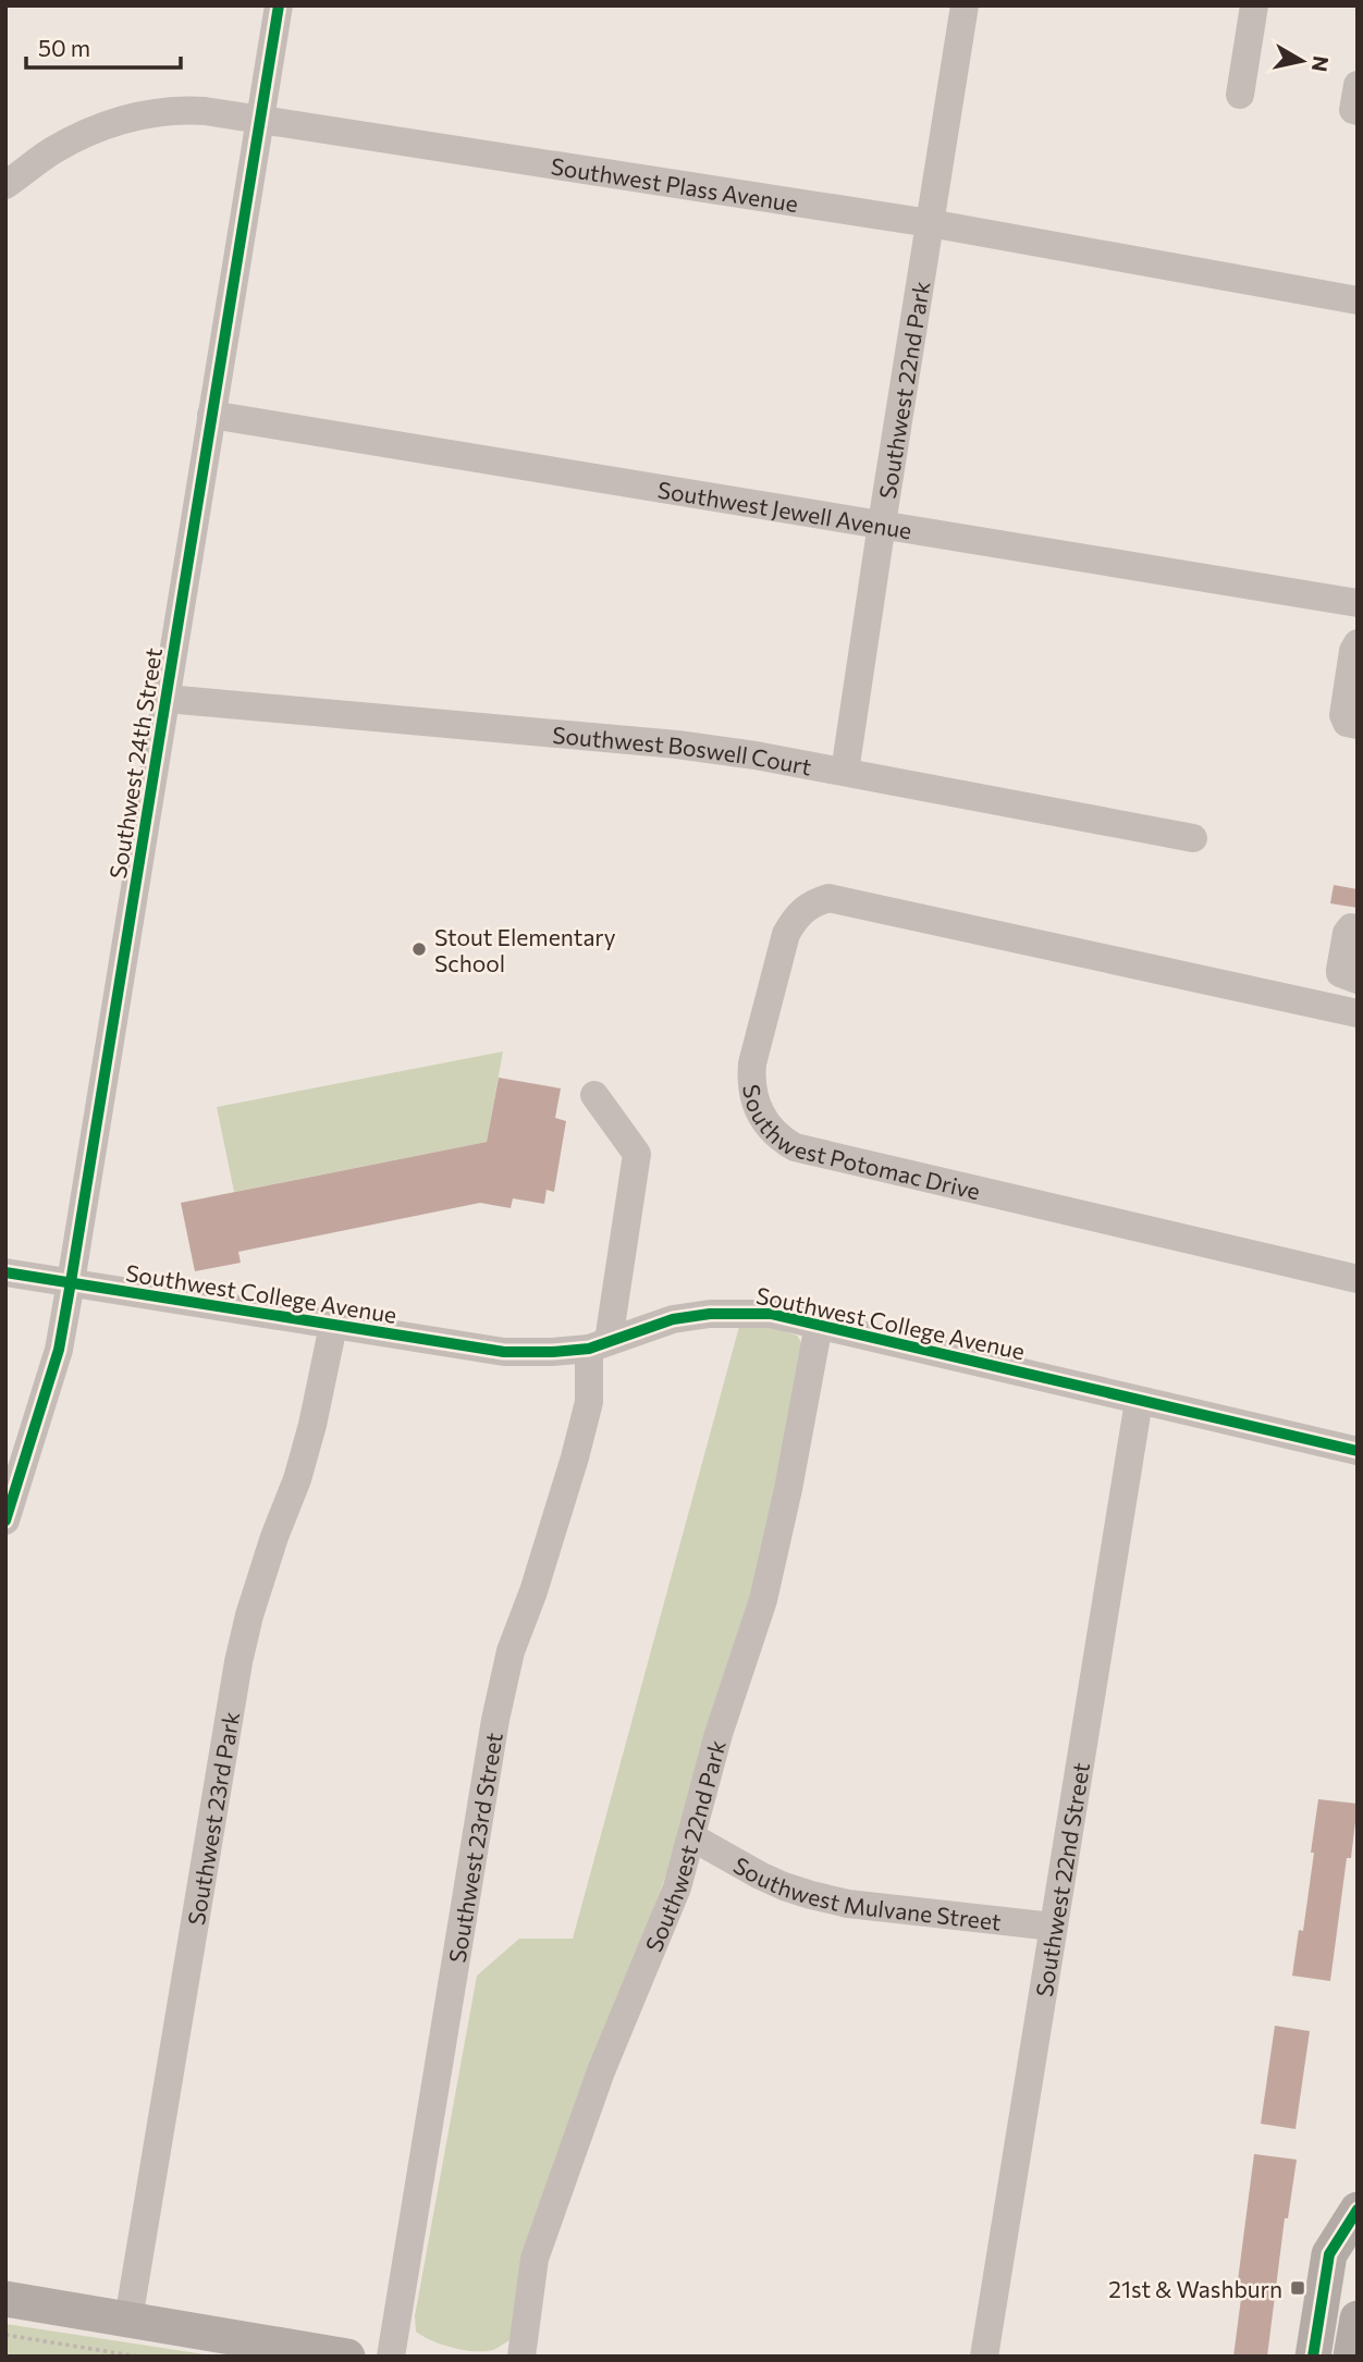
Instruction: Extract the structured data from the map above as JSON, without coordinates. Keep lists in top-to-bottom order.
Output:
{
  "streets": {
    "street": [
      "Southwest Plass Avenue",
      "Southwest 22nd Park",
      "Southwest Jewell Avenue",
      "Southwest Boswell Court",
      "Southwest 24th Street",
      "Southwest Potomac Drive",
      "Southwest College Avenue",
      "Southwest 23rd Park",
      "Southwest 23rd Street",
      "Southwest 22nd Street",
      "Southwest Mulvane Street"
    ]
  },
  "crossings": [
    ["Southwest Plass Avenue", "Southwest 22nd Park"],
    ["Southwest Plass Avenue", "Southwest 24th Street"],
    ["Southwest 22nd Park", "Southwest Jewell Avenue"],
    ["Southwest 22nd Park", "Southwest Boswell Court"],
    ["Southwest 22nd Park", "Southwest College Avenue"],
    ["Southwest 22nd Park", "Southwest Mulvane Street"],
    ["Southwest Jewell Avenue", "Southwest 24th Street"],
    ["Southwest Boswell Court", "Southwest 24th Street"],
    ["Southwest 24th Street", "Southwest College Avenue"],
    ["Southwest College Avenue", "Southwest 23rd Park"],
    ["Southwest College Avenue", "Southwest 23rd Street"],
    ["Southwest College Avenue", "Southwest 22nd Street"],
    ["Southwest 22nd Street", "Southwest Mulvane Street"]
  ],
  "places": {
    "other": ["Stout Elementary School"],
    "transit": ["21st & Washburn"]
  },
  "scale_bar": "50 m",
  "north": "right"
}
